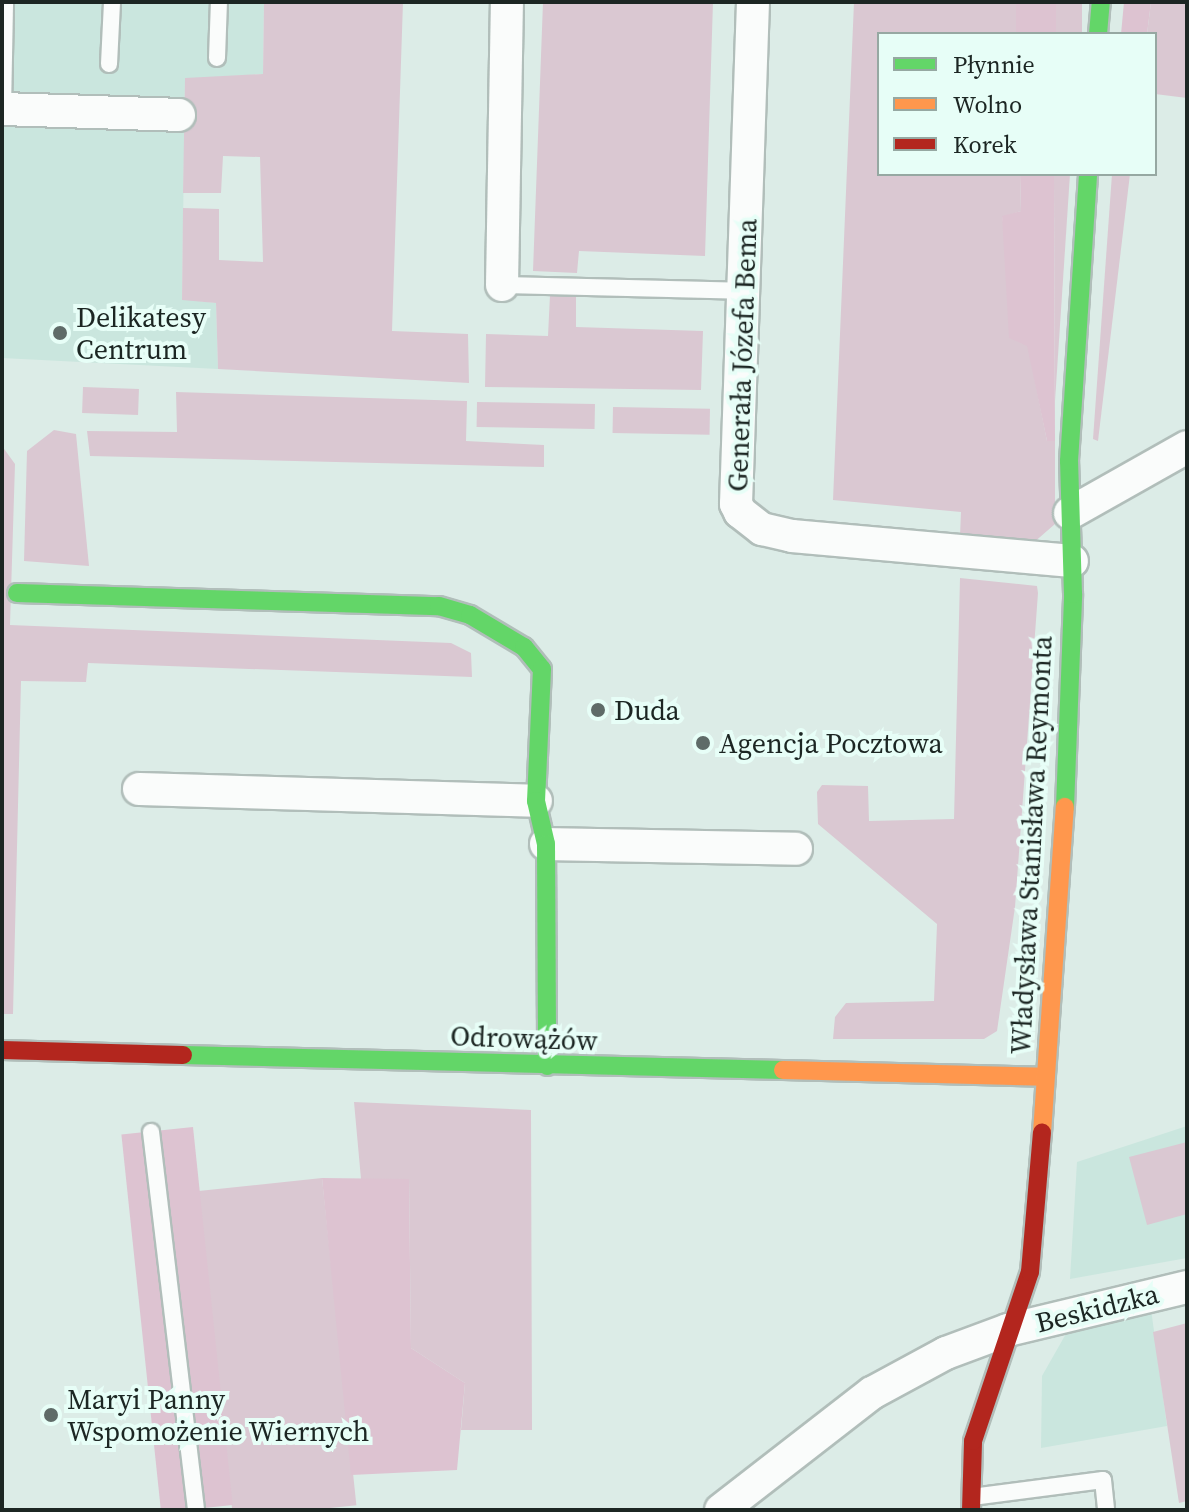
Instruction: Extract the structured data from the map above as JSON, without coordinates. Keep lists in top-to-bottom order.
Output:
{
  "streets": {
    "street": [
      "Generała Józefa Bema",
      "Władysława Stanisława Reymonta",
      "Odrowążów",
      "Beskidzka"
    ]
  },
  "crossings": [
    ["Generała Józefa Bema", "Władysława Stanisława Reymonta"],
    ["Władysława Stanisława Reymonta", "Odrowążów"],
    ["Władysława Stanisława Reymonta", "Beskidzka"]
  ],
  "places": [
    "Delikatesy Centrum",
    "Duda",
    "Agencja Pocztowa",
    "Maryi Panny Wspomożenie Wiernych"
  ],
  "legend": ["Płynnie", "Wolno", "Korek"]
}
